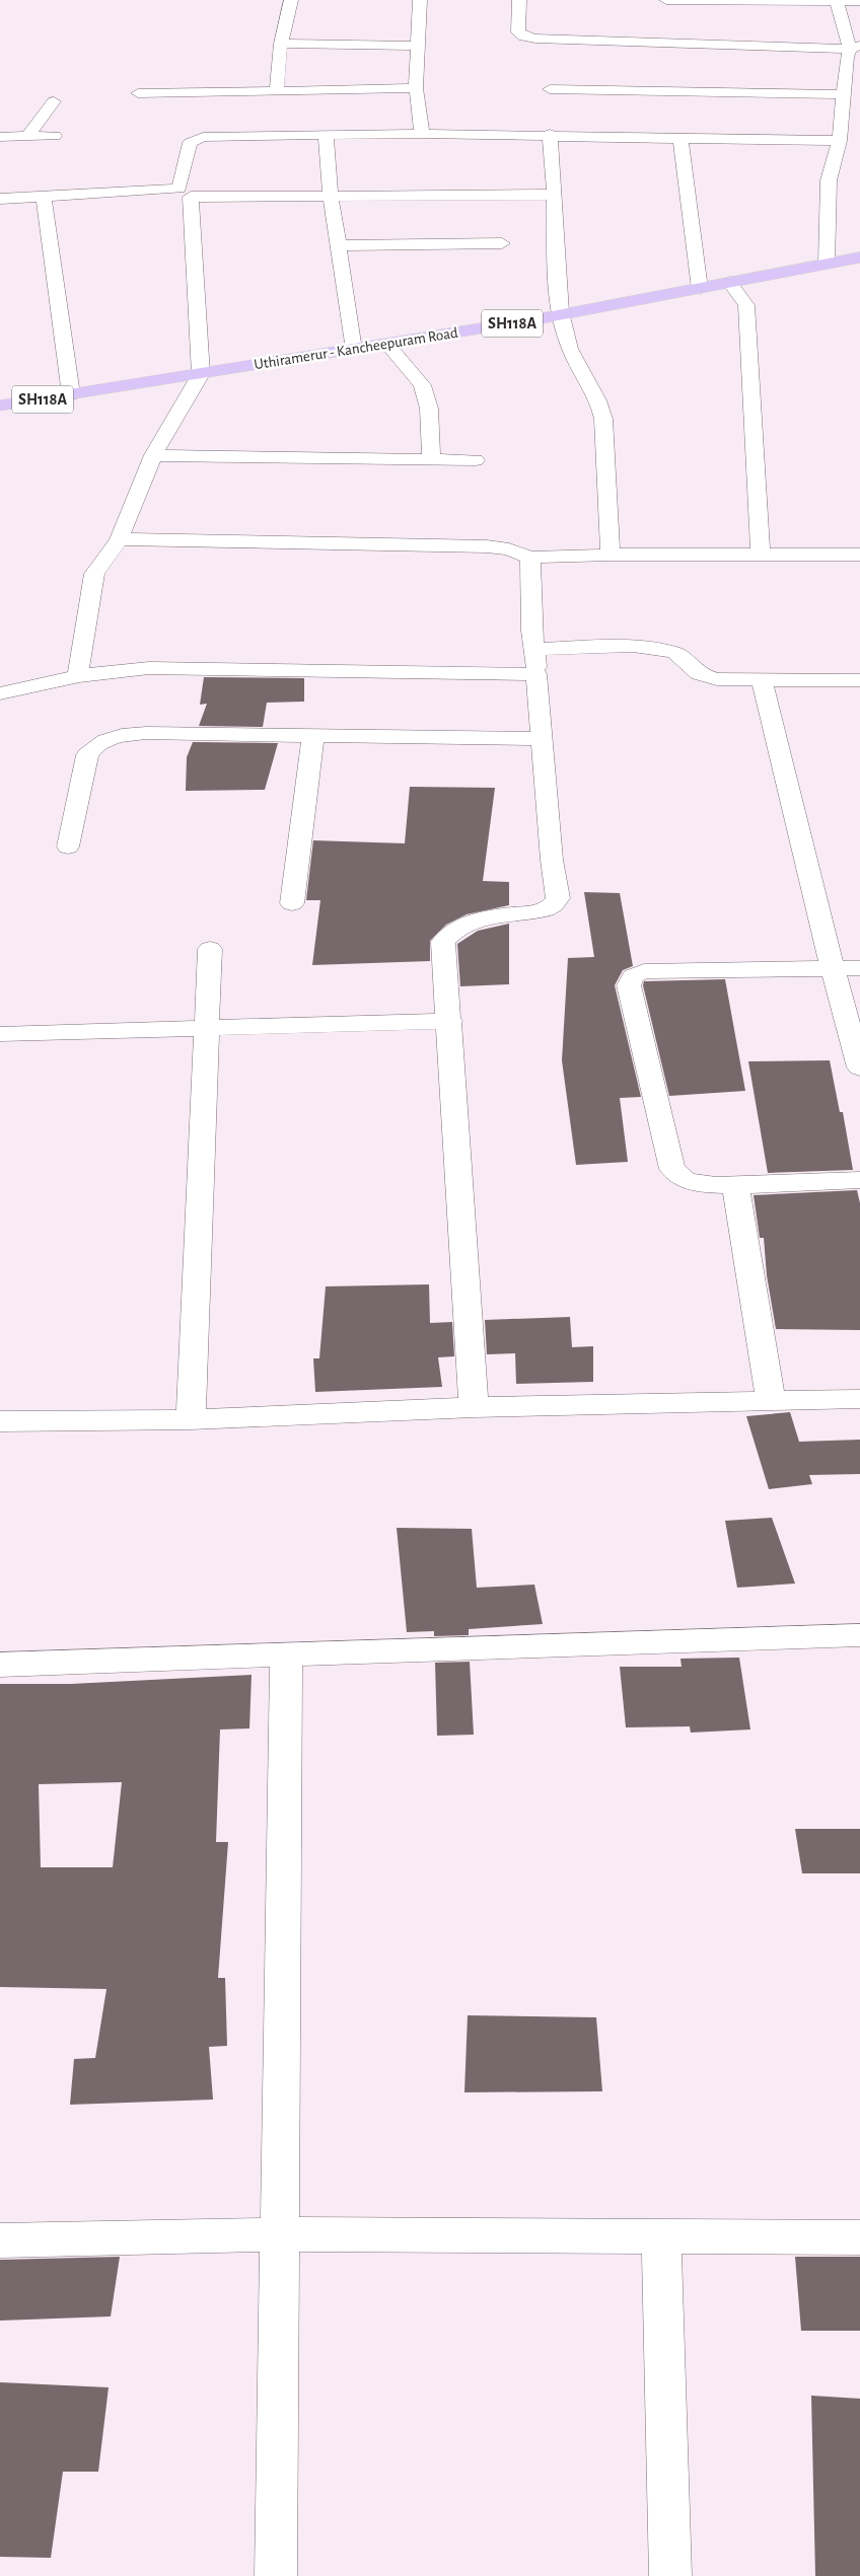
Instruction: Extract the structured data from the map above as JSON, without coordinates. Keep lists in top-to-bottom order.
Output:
{
  "streets": {
    "main road": ["SH118A", "Uthiramerur - Kancheepuram Road"]
  }
}
